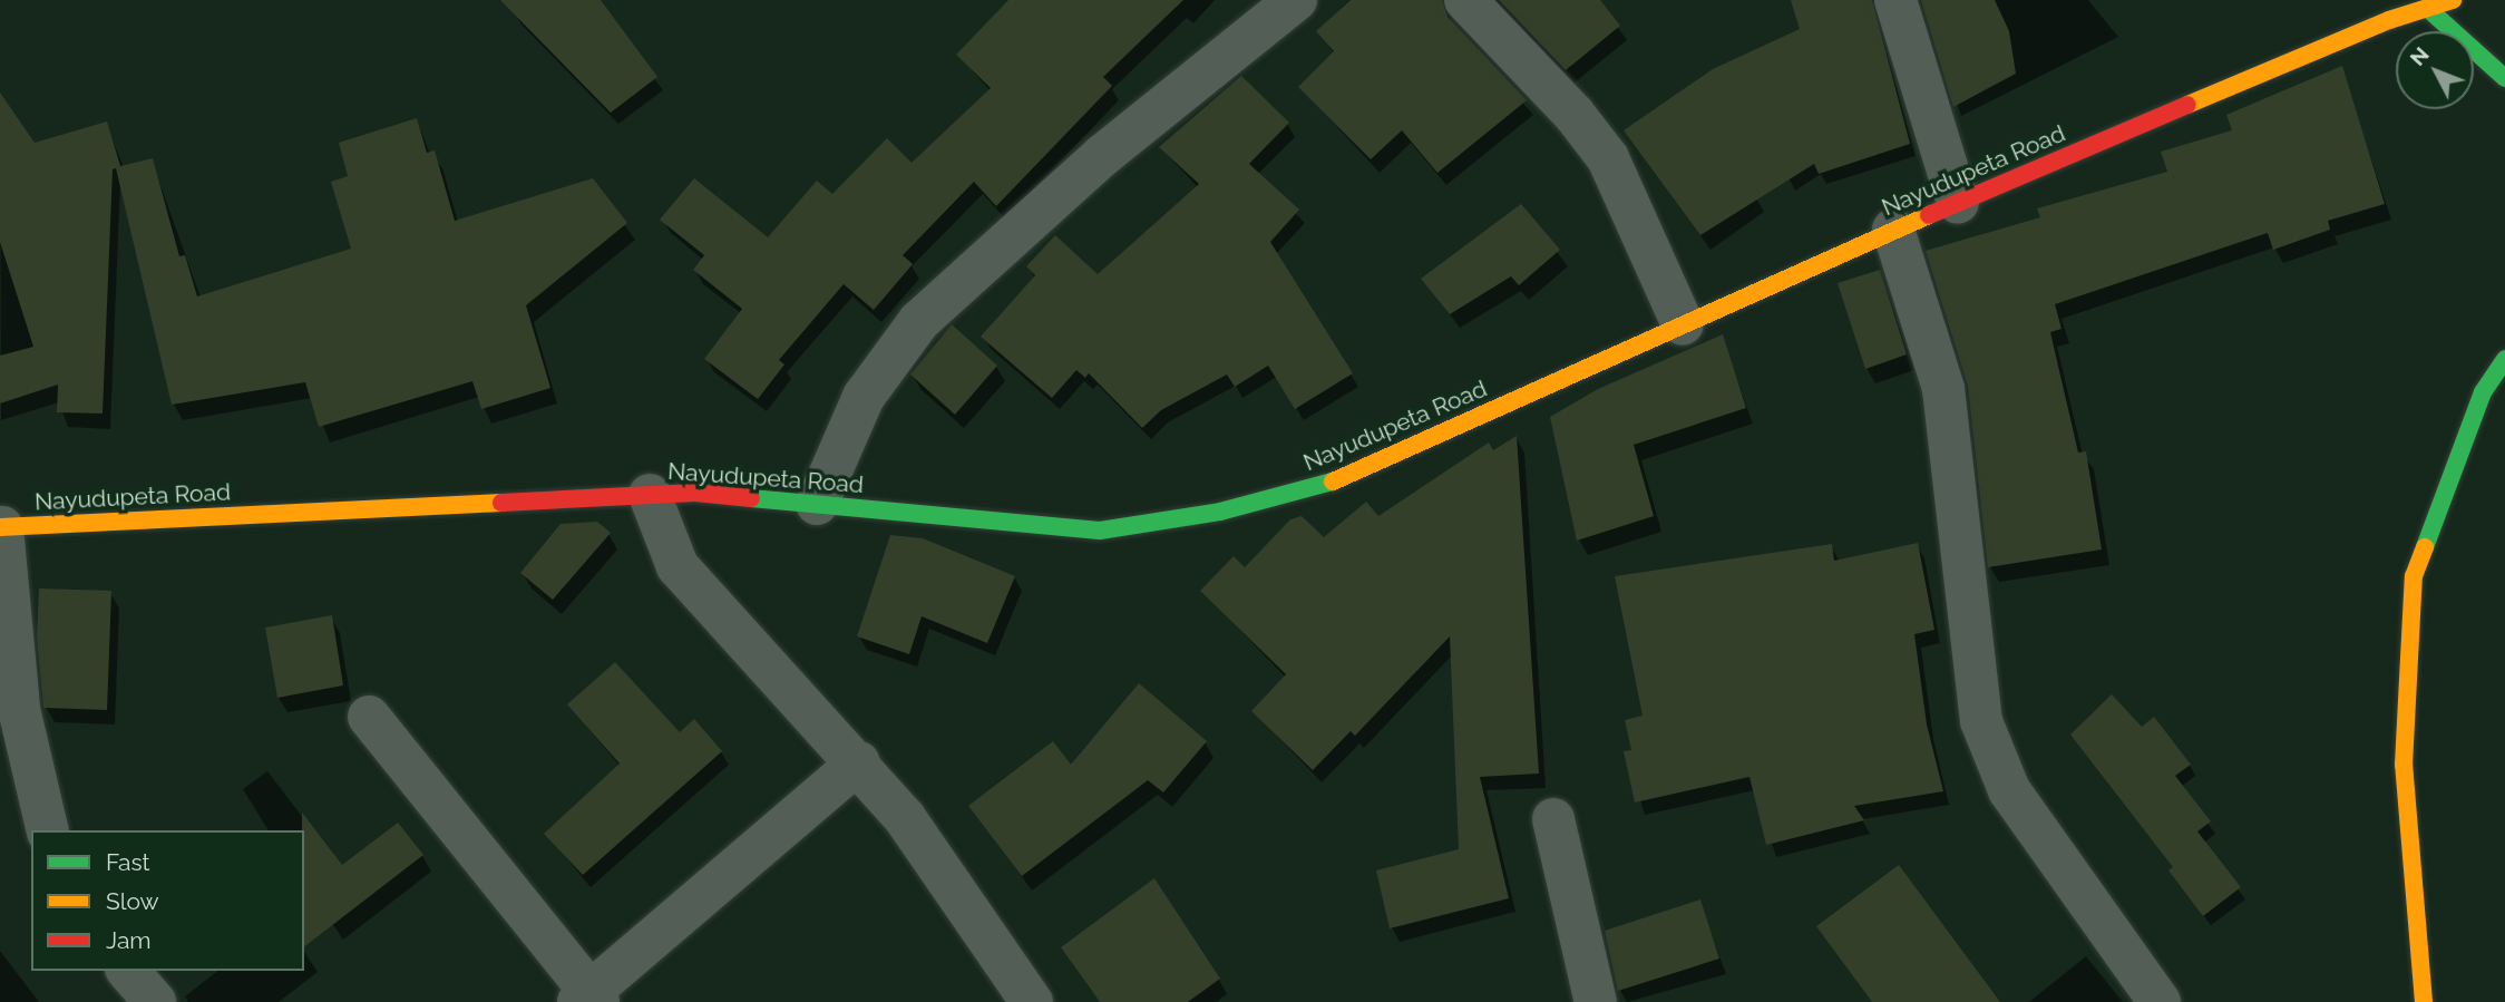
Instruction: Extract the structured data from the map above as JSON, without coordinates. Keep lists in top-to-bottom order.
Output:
{
  "streets": {
    "street": ["Nayudupeta Road"]
  },
  "legend": ["Fast", "Slow", "Jam"],
  "north": "top left"
}
